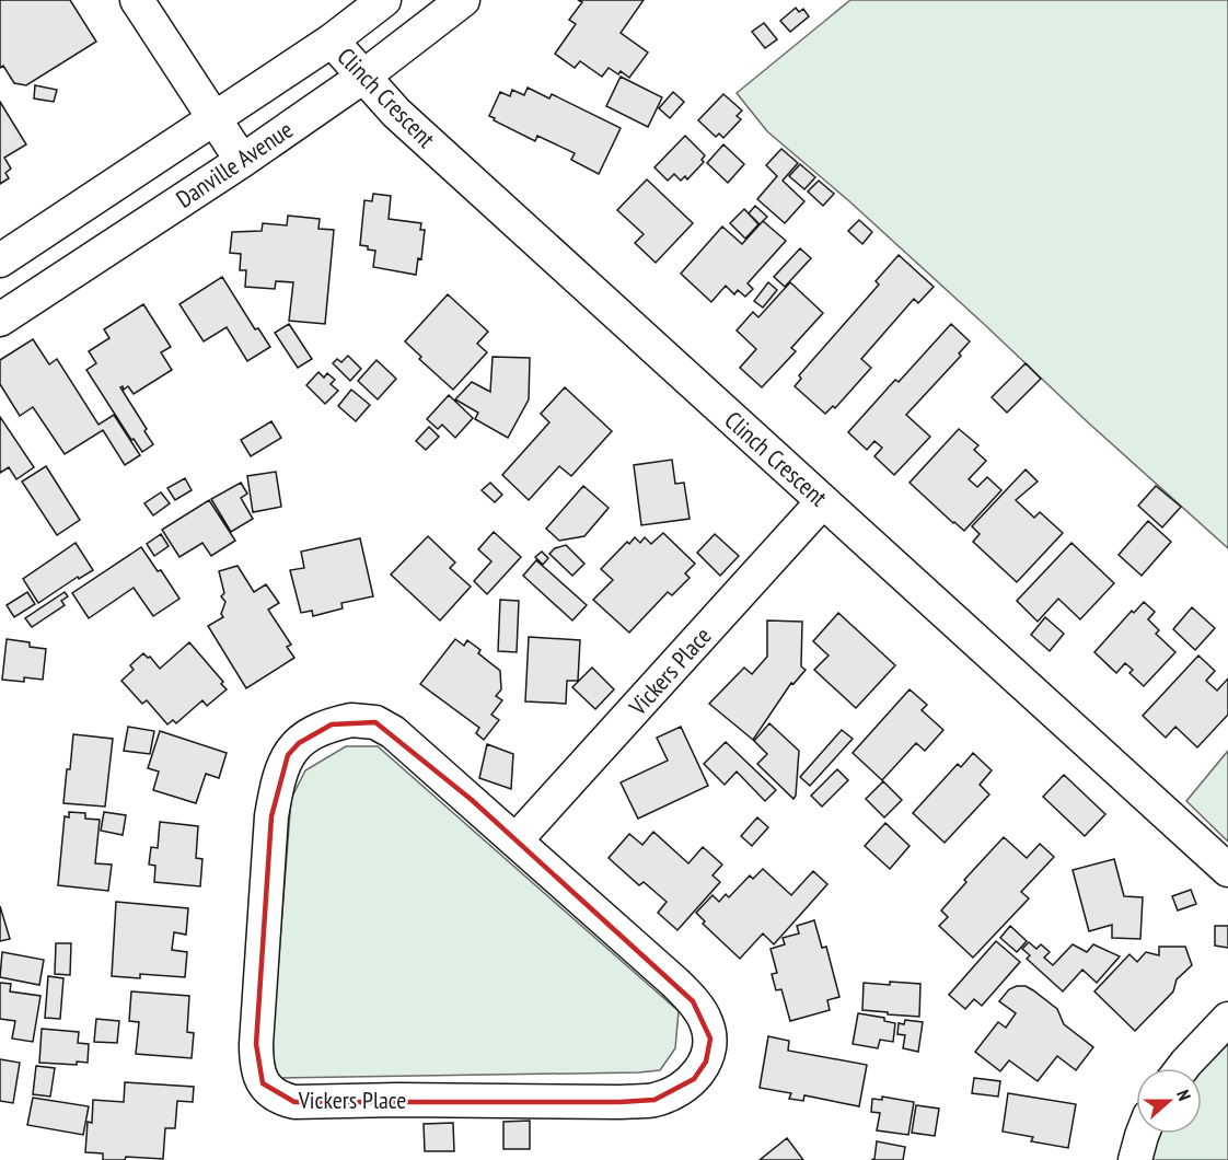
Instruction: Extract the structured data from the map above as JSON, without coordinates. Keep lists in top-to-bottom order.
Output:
{
  "streets": {
    "street": ["Clinch Crescent", "Danville Avenue", "Vickers Place"]
  },
  "crossings": [
    ["Clinch Crescent", "Danville Avenue"],
    ["Clinch Crescent", "Vickers Place"]
  ],
  "north": "right"
}
